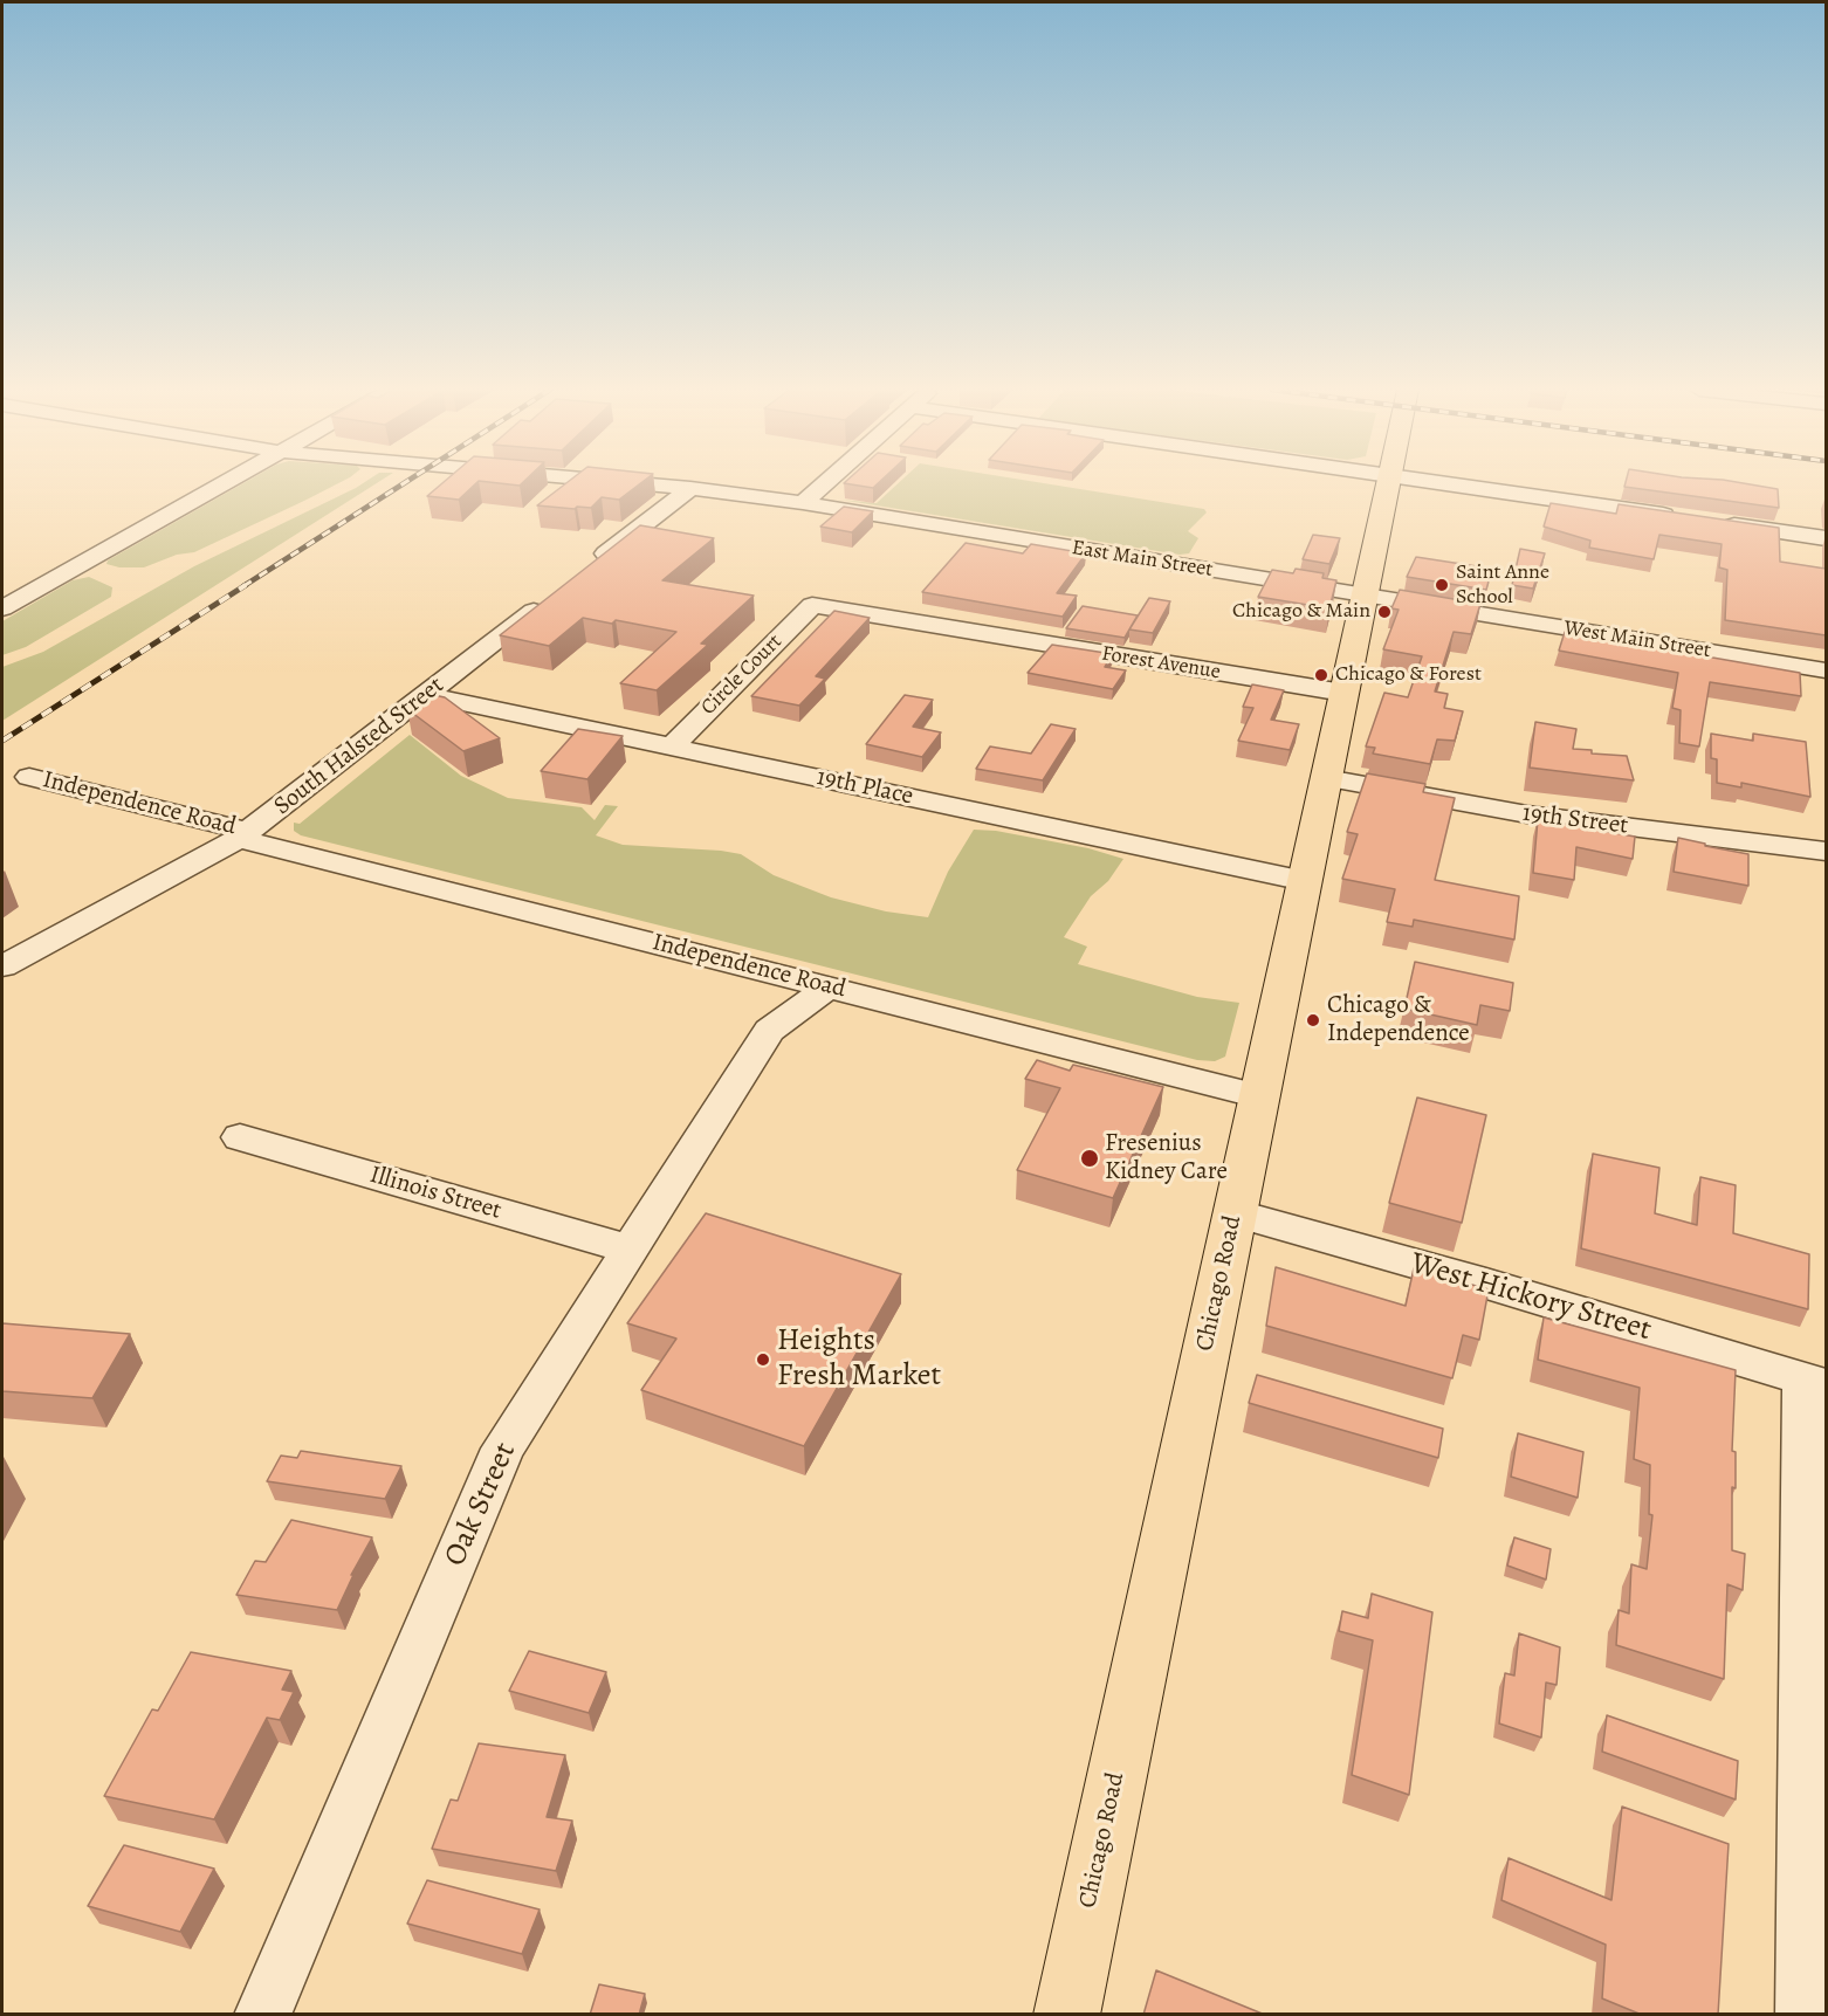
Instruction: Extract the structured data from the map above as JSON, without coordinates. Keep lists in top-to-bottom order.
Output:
{
  "streets": {
    "main road": ["Chicago Road"],
    "street": [
      "East Main Street",
      "West Main Street",
      "Forest Avenue",
      "Circle Court",
      "South Halsted Street",
      "19th Place",
      "Independence Road",
      "19th Street",
      "Illinois Street",
      "West Hickory Street",
      "Oak Street"
    ]
  },
  "crossings": [
    ["East Main Street", "West Main Street"],
    ["East Main Street", "Chicago Road"],
    ["West Main Street", "Chicago Road"],
    ["Forest Avenue", "Circle Court"],
    ["Forest Avenue", "Chicago Road"],
    ["Circle Court", "19th Place"],
    ["South Halsted Street", "19th Place"],
    ["South Halsted Street", "Independence Road"],
    ["19th Place", "Chicago Road"],
    ["Independence Road", "Chicago Road"],
    ["Independence Road", "Oak Street"],
    ["19th Street", "Chicago Road"],
    ["Illinois Street", "Oak Street"],
    ["Chicago Road", "West Hickory Street"]
  ],
  "places": [
    "Saint Anne School",
    "Chicago & Main",
    "Chicago & Forest",
    "Chicago & Independence",
    "Fresenius Kidney Care",
    "Heights Fresh Market"
  ]
}
